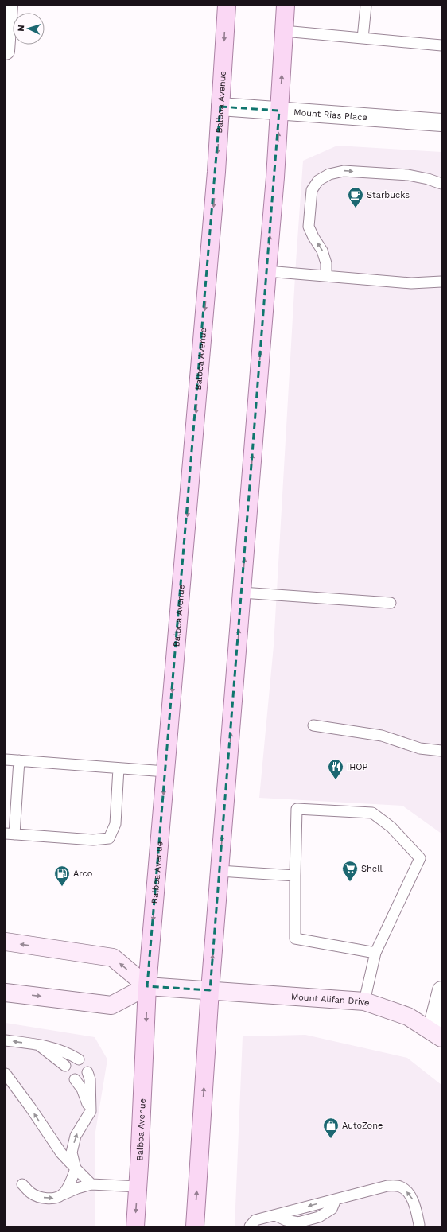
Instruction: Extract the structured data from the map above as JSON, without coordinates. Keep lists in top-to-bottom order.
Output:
{
  "streets": {
    "main road": ["Balboa Avenue", "Mount Alifan Drive"],
    "street": ["Mount Rias Place"]
  },
  "crossings": [
    ["Balboa Avenue", "Mount Rias Place"],
    ["Balboa Avenue", "Mount Alifan Drive"]
  ],
  "places": {
    "cafe": ["Starbucks"],
    "restaurant": ["IHOP"],
    "supermarket": ["Shell"],
    "fuel station": ["Arco"],
    "shop": ["AutoZone"]
  },
  "north": "left"
}
